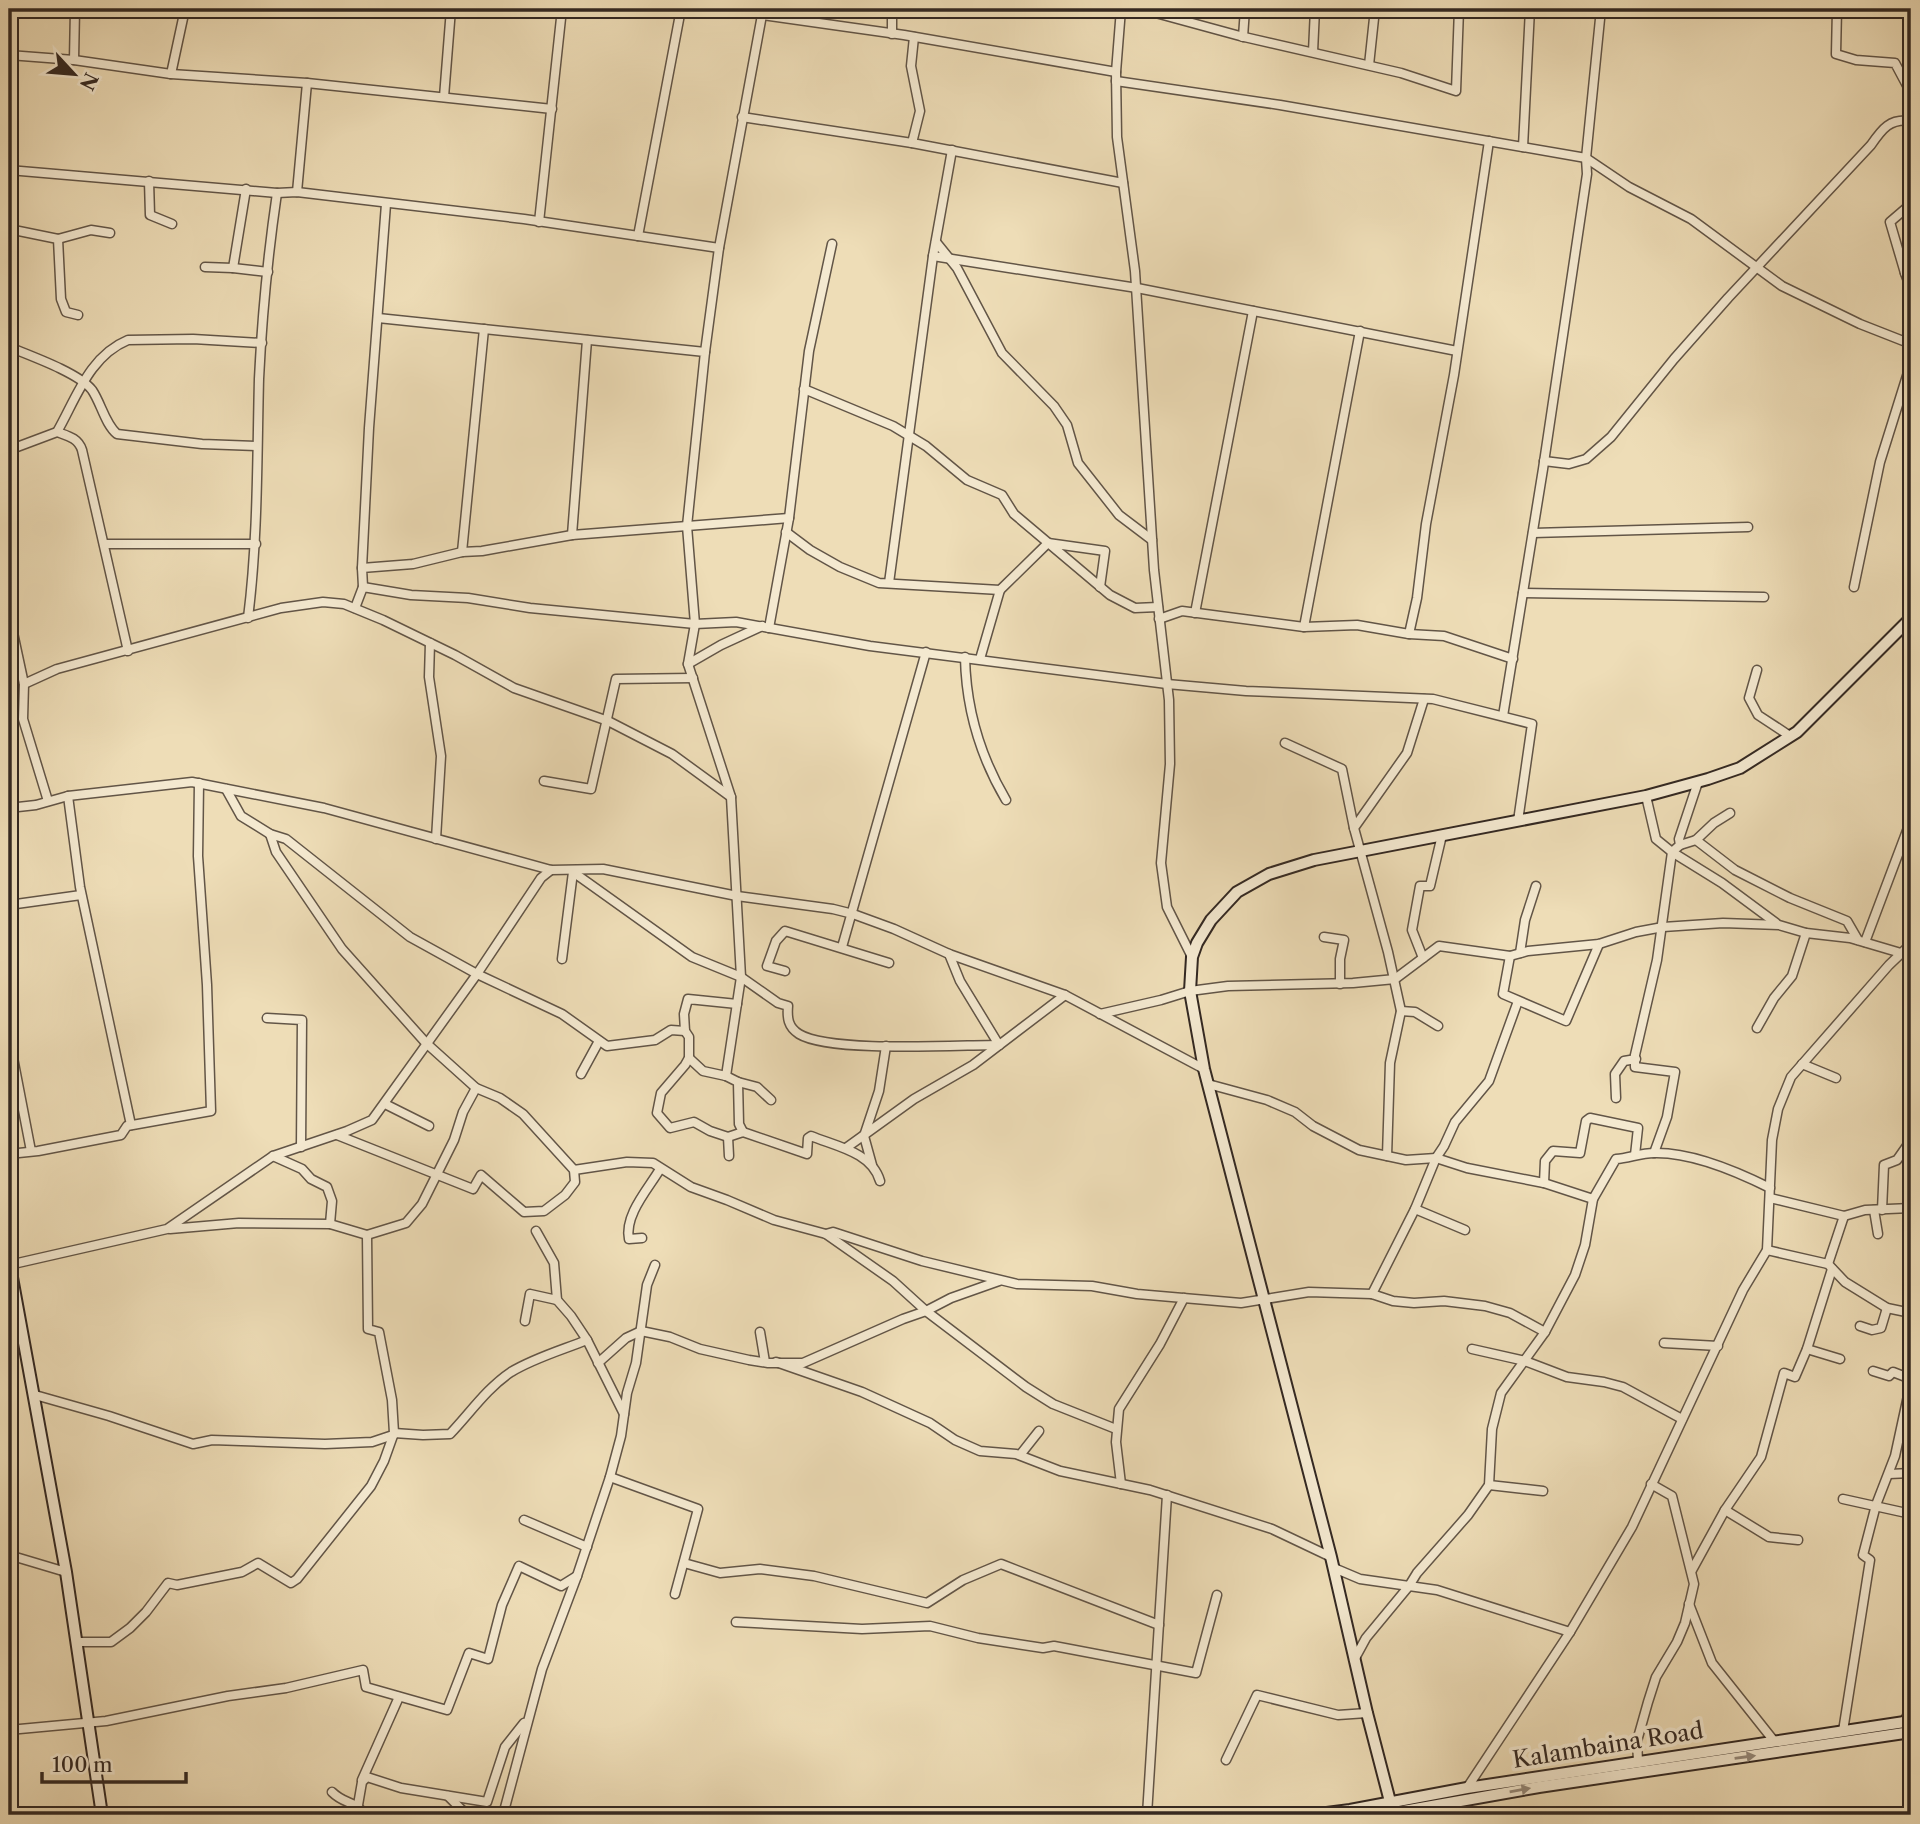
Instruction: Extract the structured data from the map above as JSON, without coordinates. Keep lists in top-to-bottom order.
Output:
{
  "streets": {
    "street": ["Kalambaina Road"]
  },
  "scale_bar": "100 m",
  "north": "bottom right"
}
